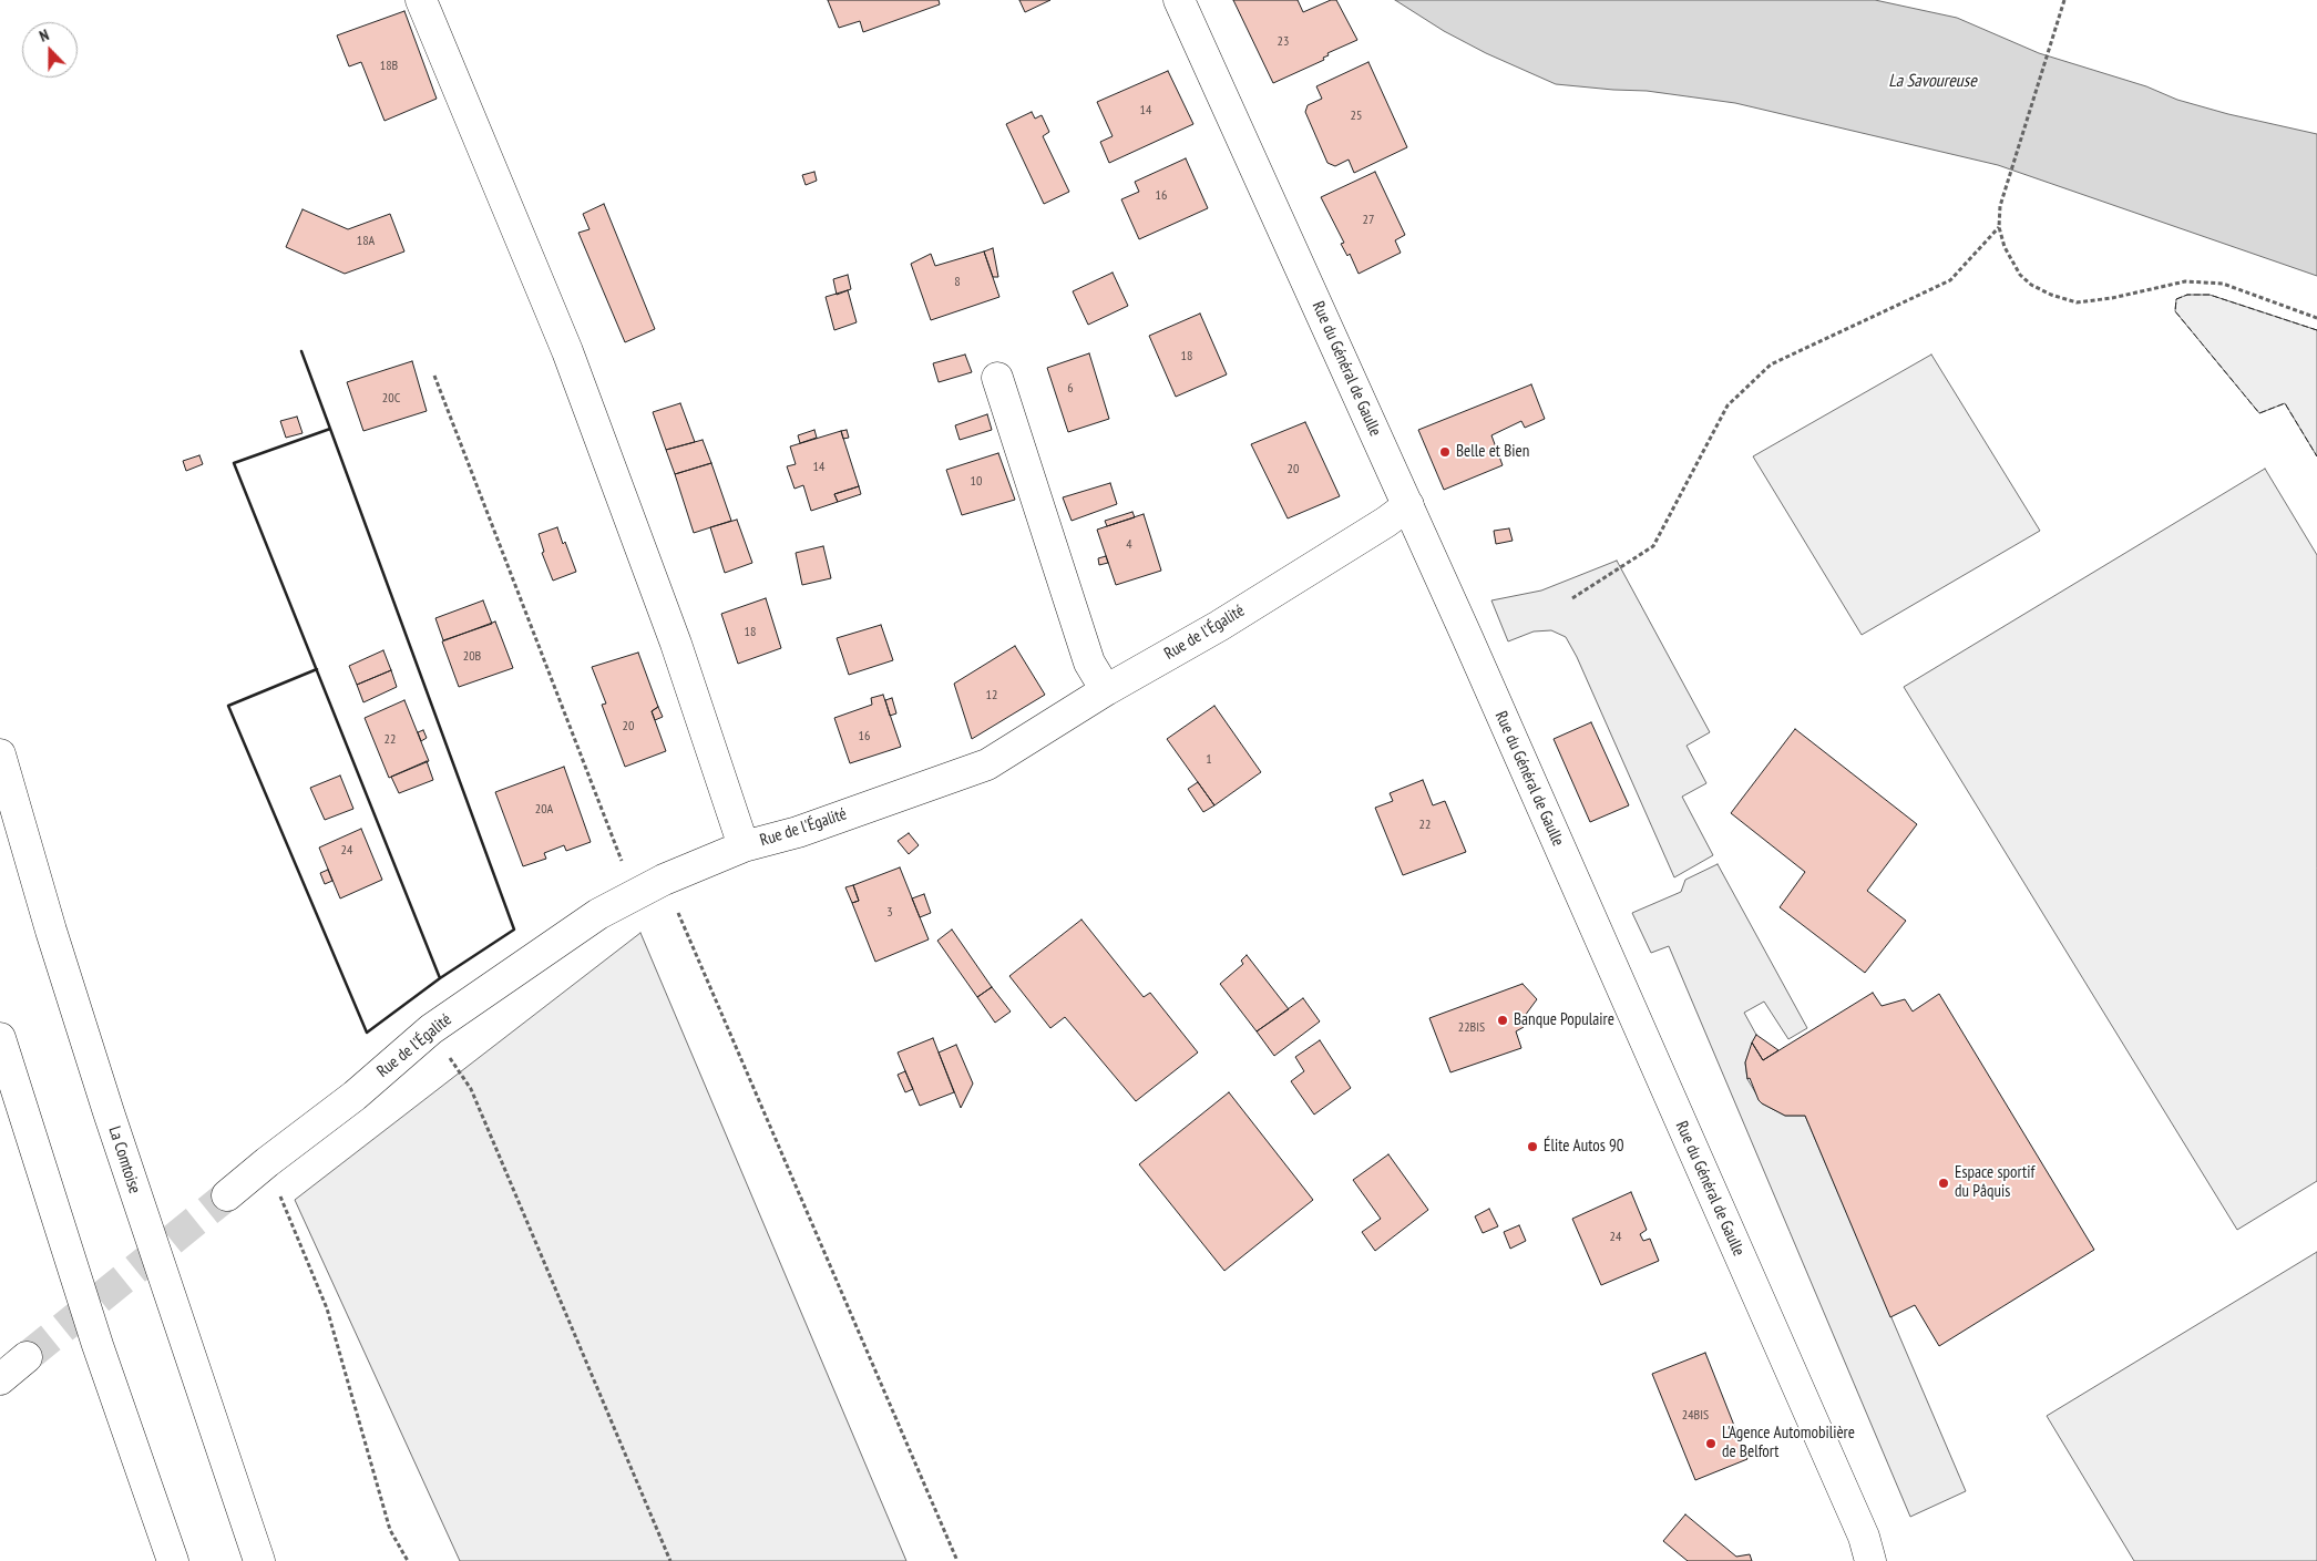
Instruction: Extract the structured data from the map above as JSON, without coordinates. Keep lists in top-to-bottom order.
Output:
{
  "streets": {
    "main road": ["Rue du Général de Gaulle", "Rue de l'Égalité", "La Comtoise"]
  },
  "crossings": [
    ["Rue du Général de Gaulle", "Rue de l'Égalité"]
  ],
  "water": ["La Savoureuse"],
  "places": [
    "Belle et Bien",
    "Banque Populaire",
    "Élite Autos 90",
    "Espace sportif du Pâquis",
    "L'Agence Automobilière de Belfort"
  ],
  "house_numbers": [
    "23",
    "18B",
    "14",
    "25",
    "16",
    "27",
    "18A",
    "8",
    "18",
    "6",
    "20C",
    "14",
    "20",
    "10",
    "4",
    "18",
    "20B",
    "12",
    "20",
    "16",
    "22",
    "1",
    "20A",
    "22",
    "24",
    "3",
    "22BIS",
    "24",
    "24BIS"
  ],
  "north": "top"
}
